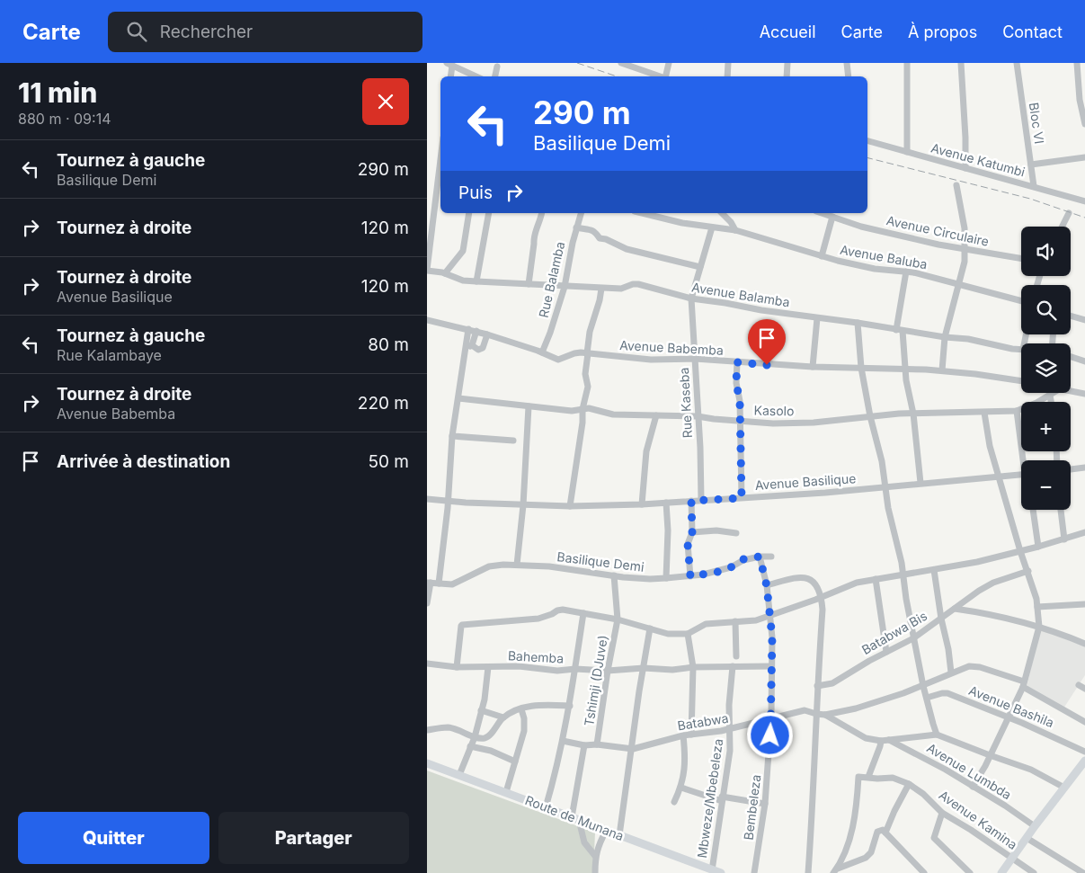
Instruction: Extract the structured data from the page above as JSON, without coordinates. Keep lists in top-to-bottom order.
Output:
{
  "streets": {
    "main road": ["Route de Munana"],
    "street": [
      "Bloc VI",
      "Avenue Katumbi",
      "Avenue Circulaire",
      "Avenue Baluba",
      "Rue Balamba",
      "Avenue Balamba",
      "Avenue Babemba",
      "Rue Kaseba",
      "Kasolo",
      "Avenue Basilique",
      "Basilique Demi",
      "Batabwa Bis",
      "Bahemba",
      "Tshimji (DJuve)",
      "Avenue Bashila",
      "Batabwa",
      "Avenue Lumbda",
      "Mbweze/Mbebeleza",
      "Bembeleza",
      "Avenue Kamina"
    ]
  },
  "crossings": [
    ["Bloc VI", "Avenue Katumbi"],
    ["Avenue Baluba", "Rue Kaseba"],
    ["Rue Balamba", "Avenue Balamba"],
    ["Rue Balamba", "Avenue Babemba"],
    ["Avenue Balamba", "Rue Kaseba"],
    ["Avenue Babemba", "Rue Kaseba"],
    ["Rue Kaseba", "Kasolo"],
    ["Rue Kaseba", "Avenue Basilique"],
    ["Basilique Demi", "Tshimji (DJuve)"],
    ["Basilique Demi", "Bembeleza"],
    ["Bahemba", "Tshimji (DJuve)"],
    ["Bahemba", "Mbweze/Mbebeleza"],
    ["Bahemba", "Bembeleza"],
    ["Tshimji (DJuve)", "Batabwa"],
    ["Batabwa", "Mbweze/Mbebeleza"],
    ["Batabwa", "Bembeleza"],
    ["Mbweze/Mbebeleza", "Route de Munana"]
  ],
  "page": {
    "header": "Carte",
    "search": "Rechercher",
    "nav": [
      "Accueil",
      "Carte",
      "À propos",
      "Contact"
    ],
    "heading": ["11 min", "880 m · 09:14"],
    "turn": ["290 m", "Basilique Demi"],
    "list": [
      {
        "name": "Tournez à gauche",
        "note": "Basilique Demi",
        "value": "290 m"
      },
      {
        "name": "Tournez à droite",
        "value": "120 m"
      },
      {
        "name": "Tournez à droite",
        "note": "Avenue Basilique",
        "value": "120 m"
      },
      {
        "name": "Tournez à gauche",
        "note": "Rue Kalambaye",
        "value": "80 m"
      },
      {
        "name": "Tournez à droite",
        "note": "Avenue Babemba",
        "value": "220 m"
      },
      {
        "name": "Arrivée à destination",
        "value": "50 m"
      }
    ],
    "then": "Puis",
    "map_buttons": ["+", "−"],
    "buttons": ["Quitter", "Partager"]
  }
}
